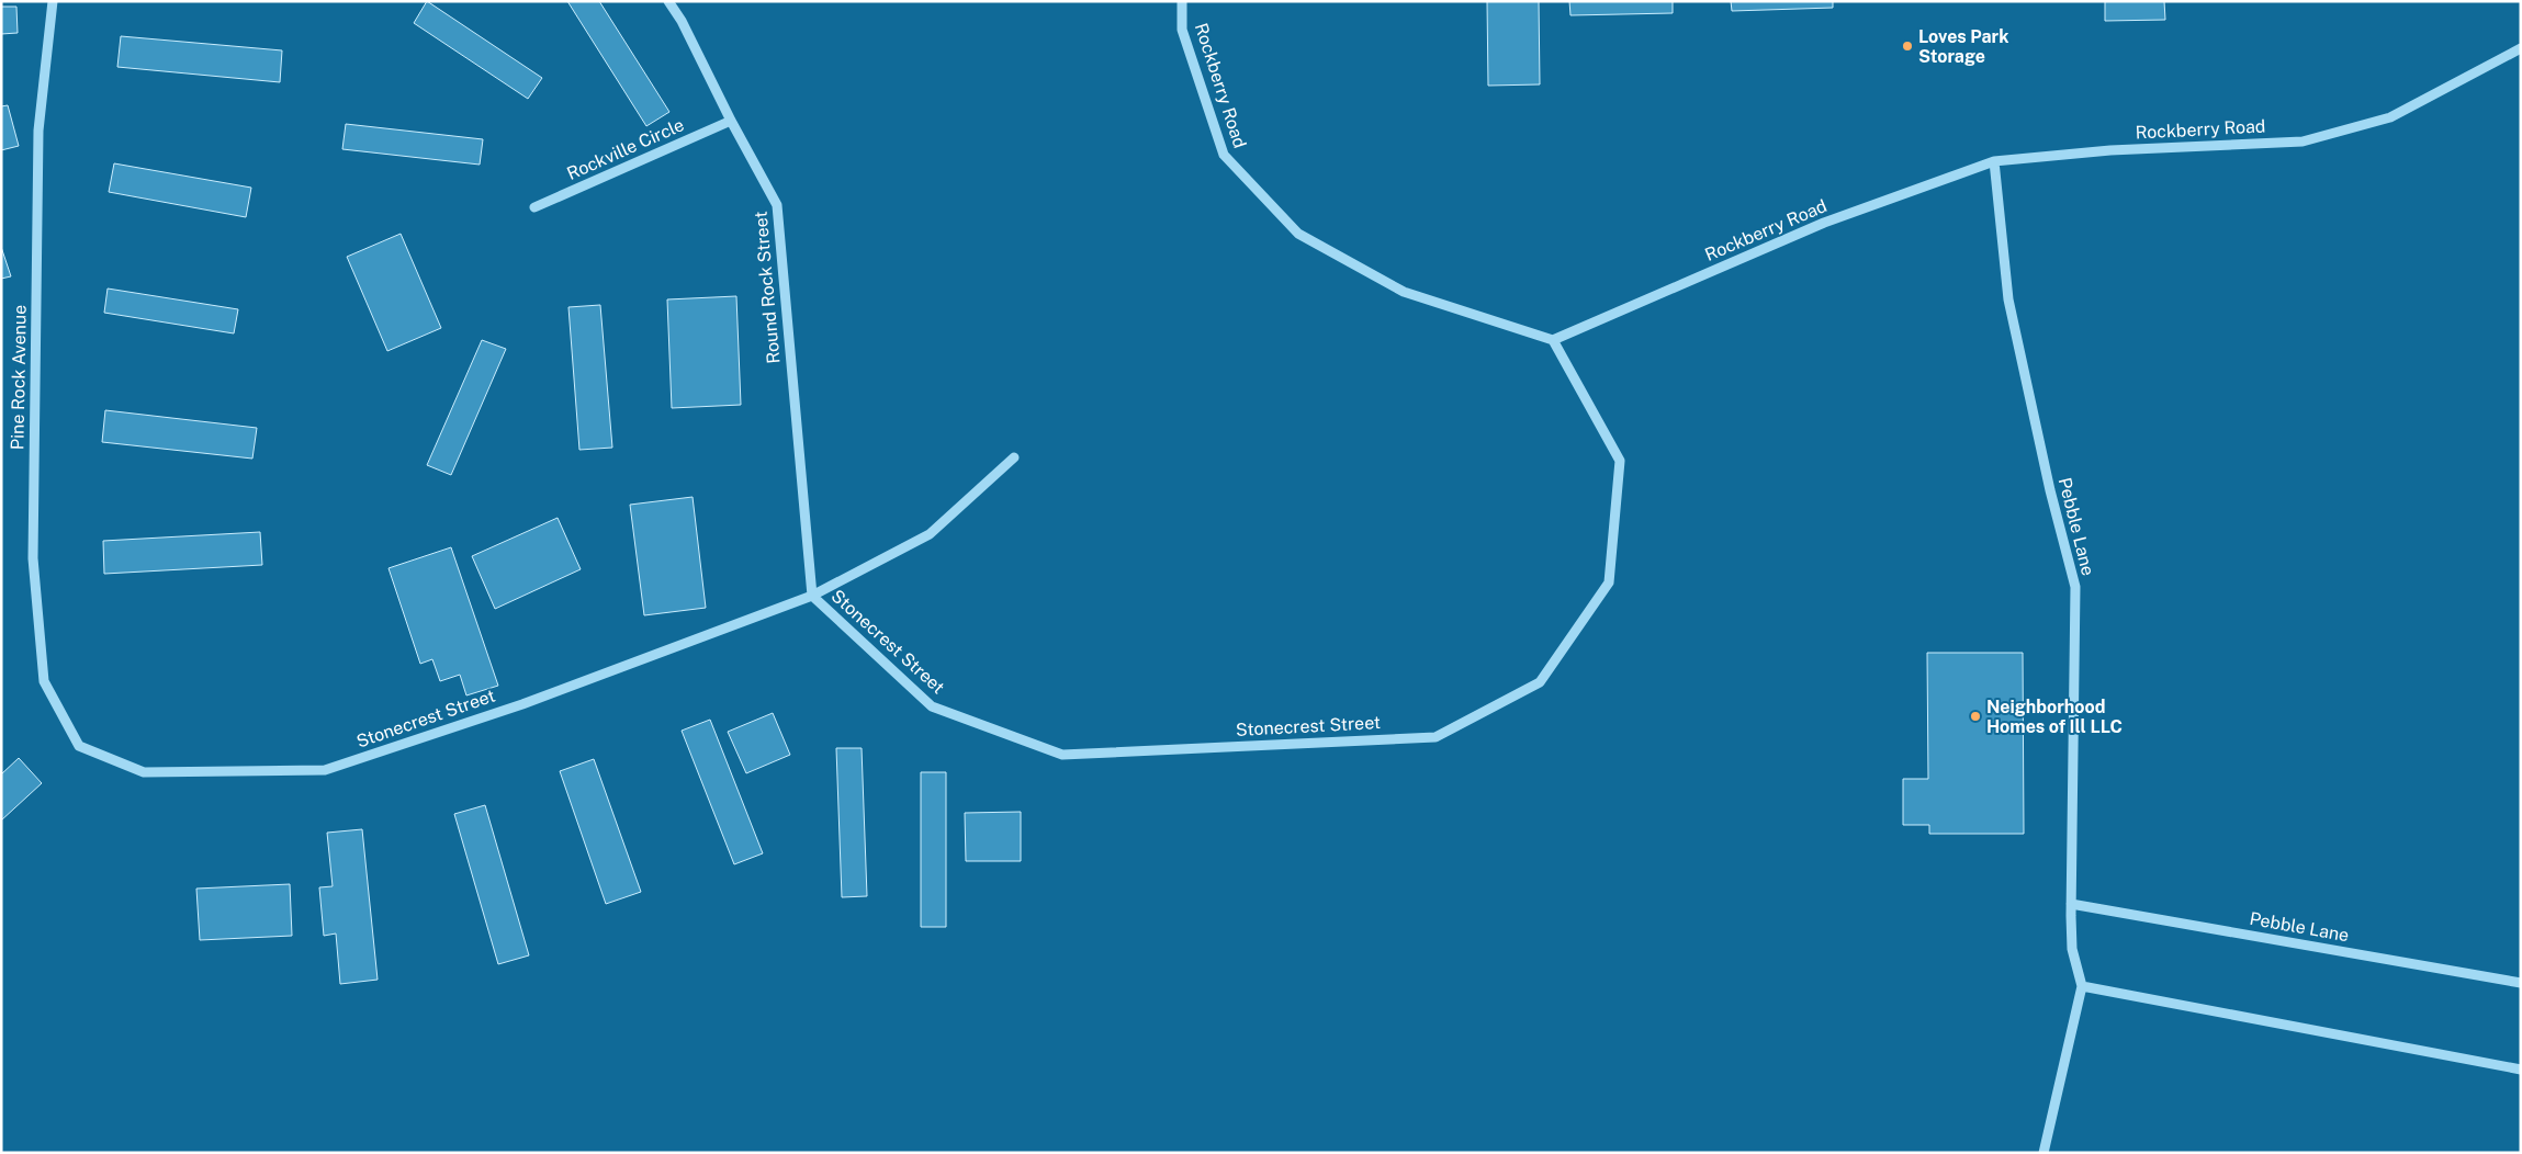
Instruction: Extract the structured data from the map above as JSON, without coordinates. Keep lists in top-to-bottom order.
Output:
{
  "streets": {
    "street": [
      "Rockberry Road",
      "Rockville Circle",
      "Round Rock Street",
      "Pine Rock Avenue",
      "Pebble Lane",
      "Stonecrest Street"
    ]
  },
  "crossings": [
    ["Rockberry Road", "Pebble Lane"],
    ["Rockberry Road", "Stonecrest Street"],
    ["Rockville Circle", "Round Rock Street"],
    ["Round Rock Street", "Stonecrest Street"],
    ["Pine Rock Avenue", "Stonecrest Street"]
  ],
  "places": ["Loves Park Storage", "Neighborhood Homes of Ill LLC"]
}
